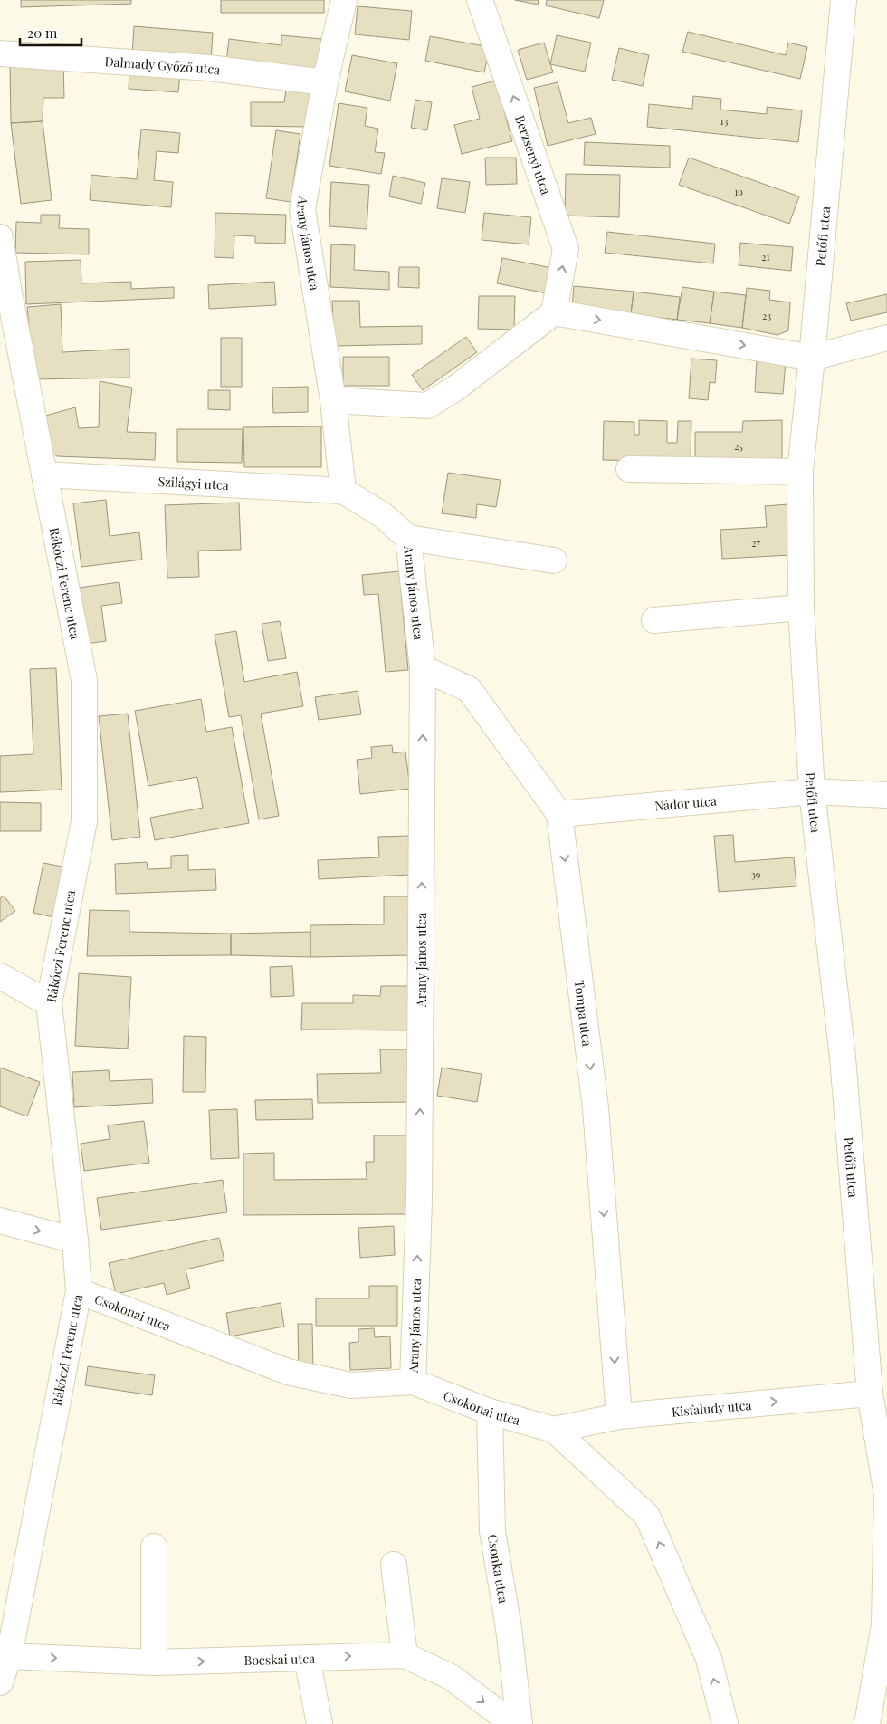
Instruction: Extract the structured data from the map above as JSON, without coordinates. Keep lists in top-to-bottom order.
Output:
{
  "streets": {
    "street": [
      "Dalmady Győző utca",
      "Berzsenyi utca",
      "Petőfi utca",
      "Arany János utca",
      "Szilágyi utca",
      "Rákóczi Ferenc utca",
      "Nádor utca",
      "Tompa utca",
      "Csokonai utca",
      "Kisfaludy utca",
      "Csonka utca",
      "Bocskai utca"
    ]
  },
  "crossings": [
    ["Dalmady Győző utca", "Arany János utca"],
    ["Petőfi utca", "Nádor utca"],
    ["Petőfi utca", "Kisfaludy utca"],
    ["Arany János utca", "Szilágyi utca"],
    ["Arany János utca", "Tompa utca"],
    ["Arany János utca", "Csokonai utca"],
    ["Szilágyi utca", "Rákóczi Ferenc utca"],
    ["Rákóczi Ferenc utca", "Csokonai utca"],
    ["Rákóczi Ferenc utca", "Bocskai utca"],
    ["Nádor utca", "Tompa utca"],
    ["Tompa utca", "Kisfaludy utca"],
    ["Csokonai utca", "Kisfaludy utca"],
    ["Csokonai utca", "Csonka utca"]
  ],
  "one_way": [
    "Berzsenyi utca",
    "Arany János utca",
    "Tompa utca",
    "Csokonai utca",
    "Kisfaludy utca",
    "Bocskai utca"
  ],
  "house_numbers": [
    "13",
    "19",
    "21",
    "23",
    "25",
    "27",
    "39"
  ],
  "scale_bar": "20 m"
}
